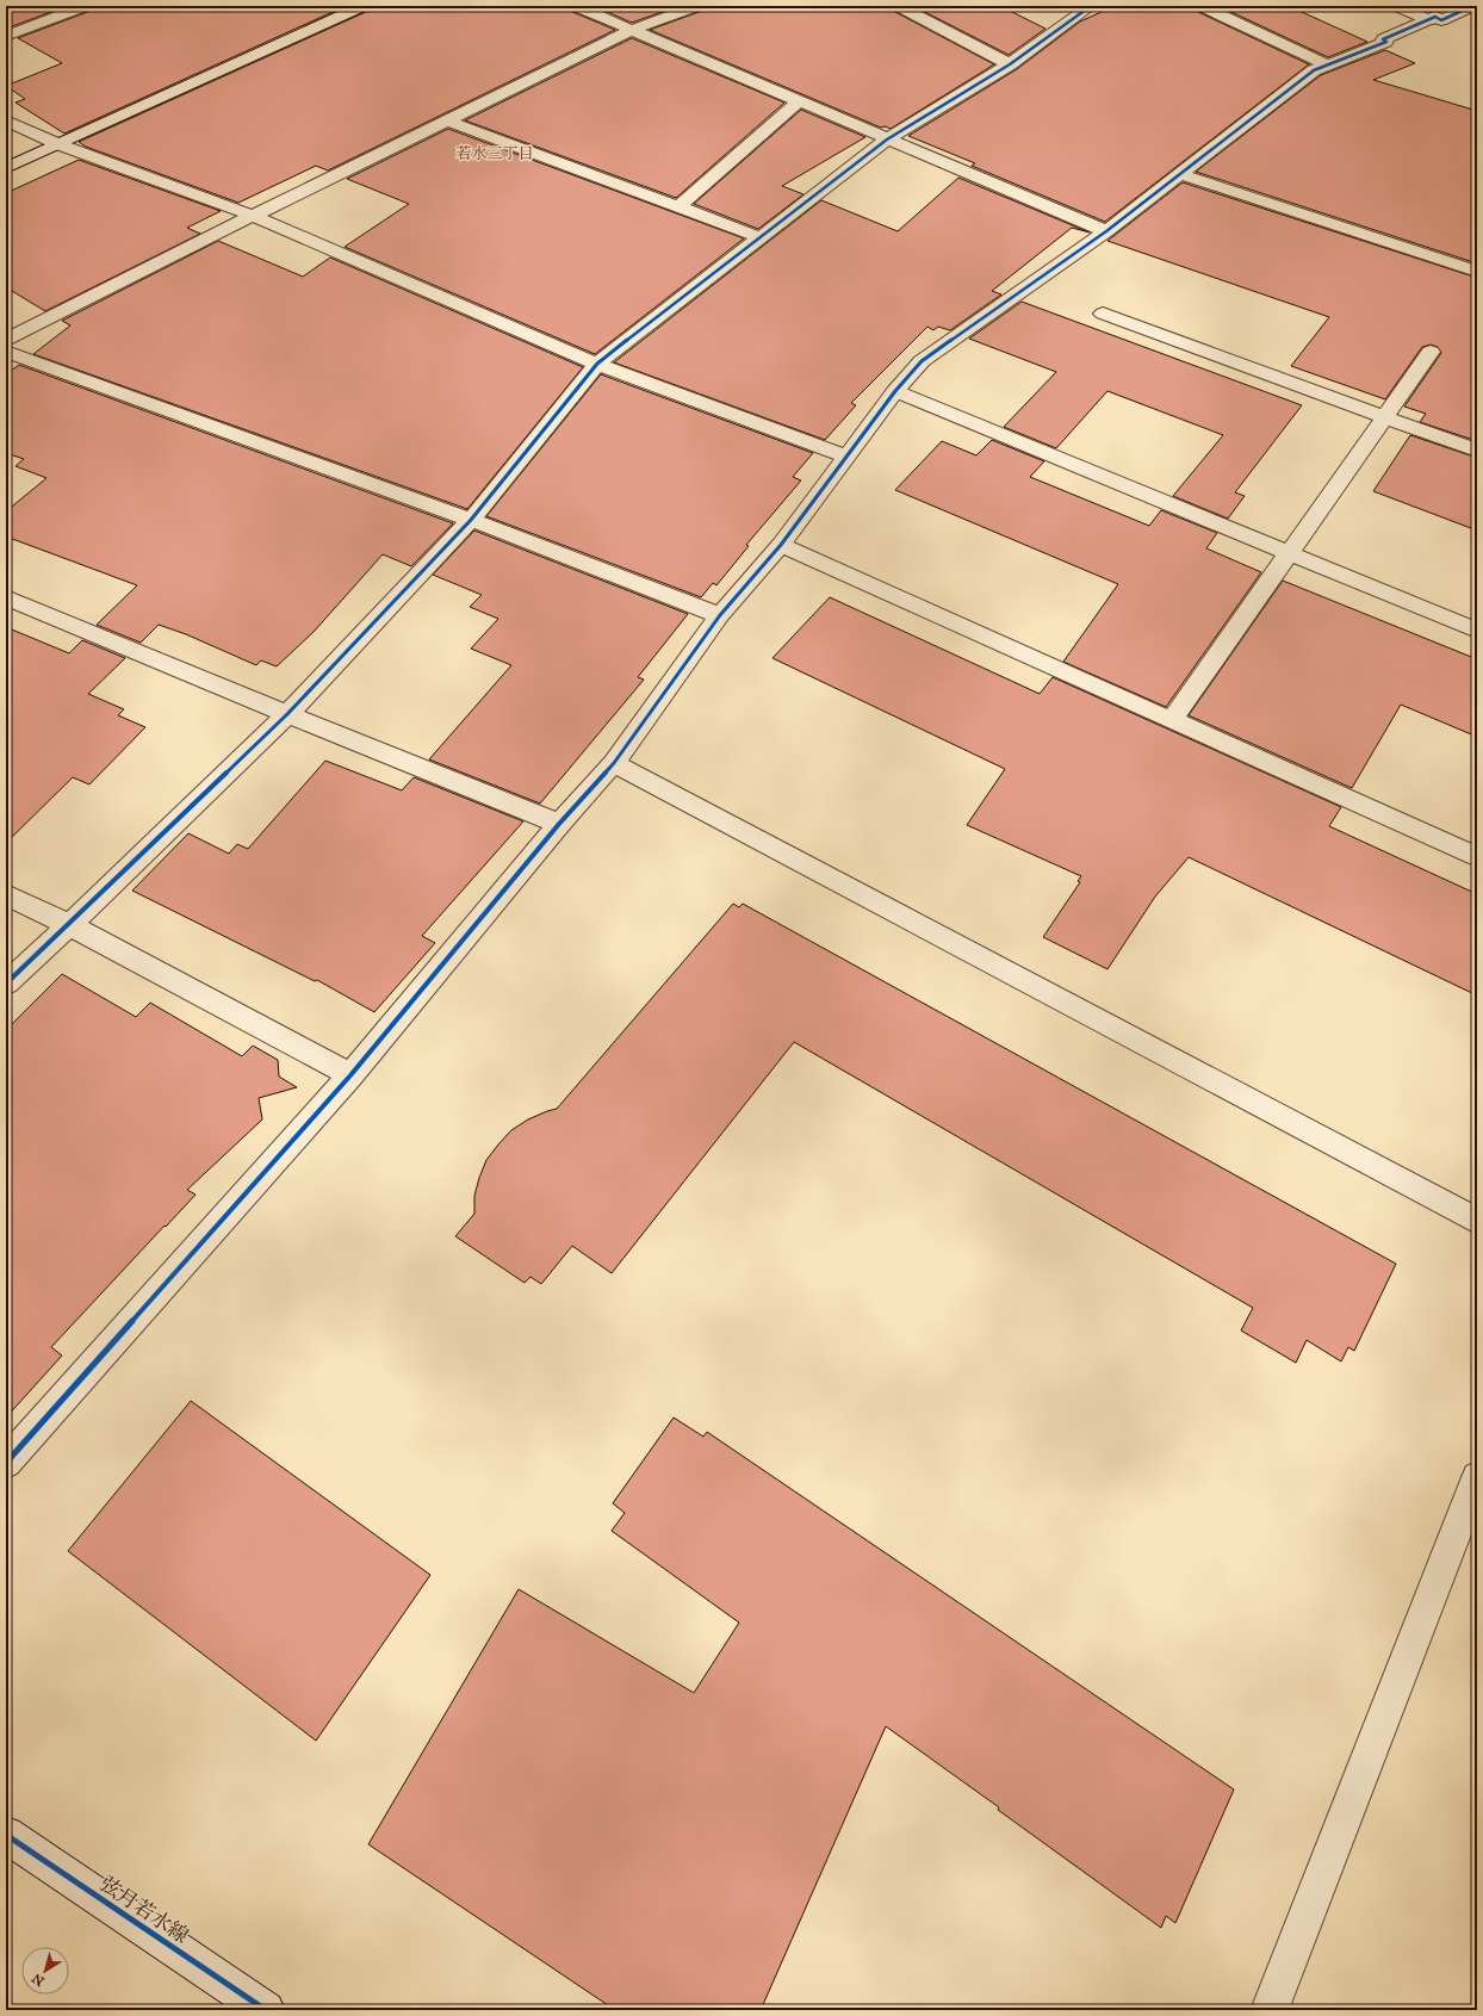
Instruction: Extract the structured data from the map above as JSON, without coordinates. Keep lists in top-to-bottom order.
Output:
{
  "streets": {
    "street": ["弦月若水線"]
  },
  "districts": ["若水三丁目"],
  "north": "bottom left"
}
